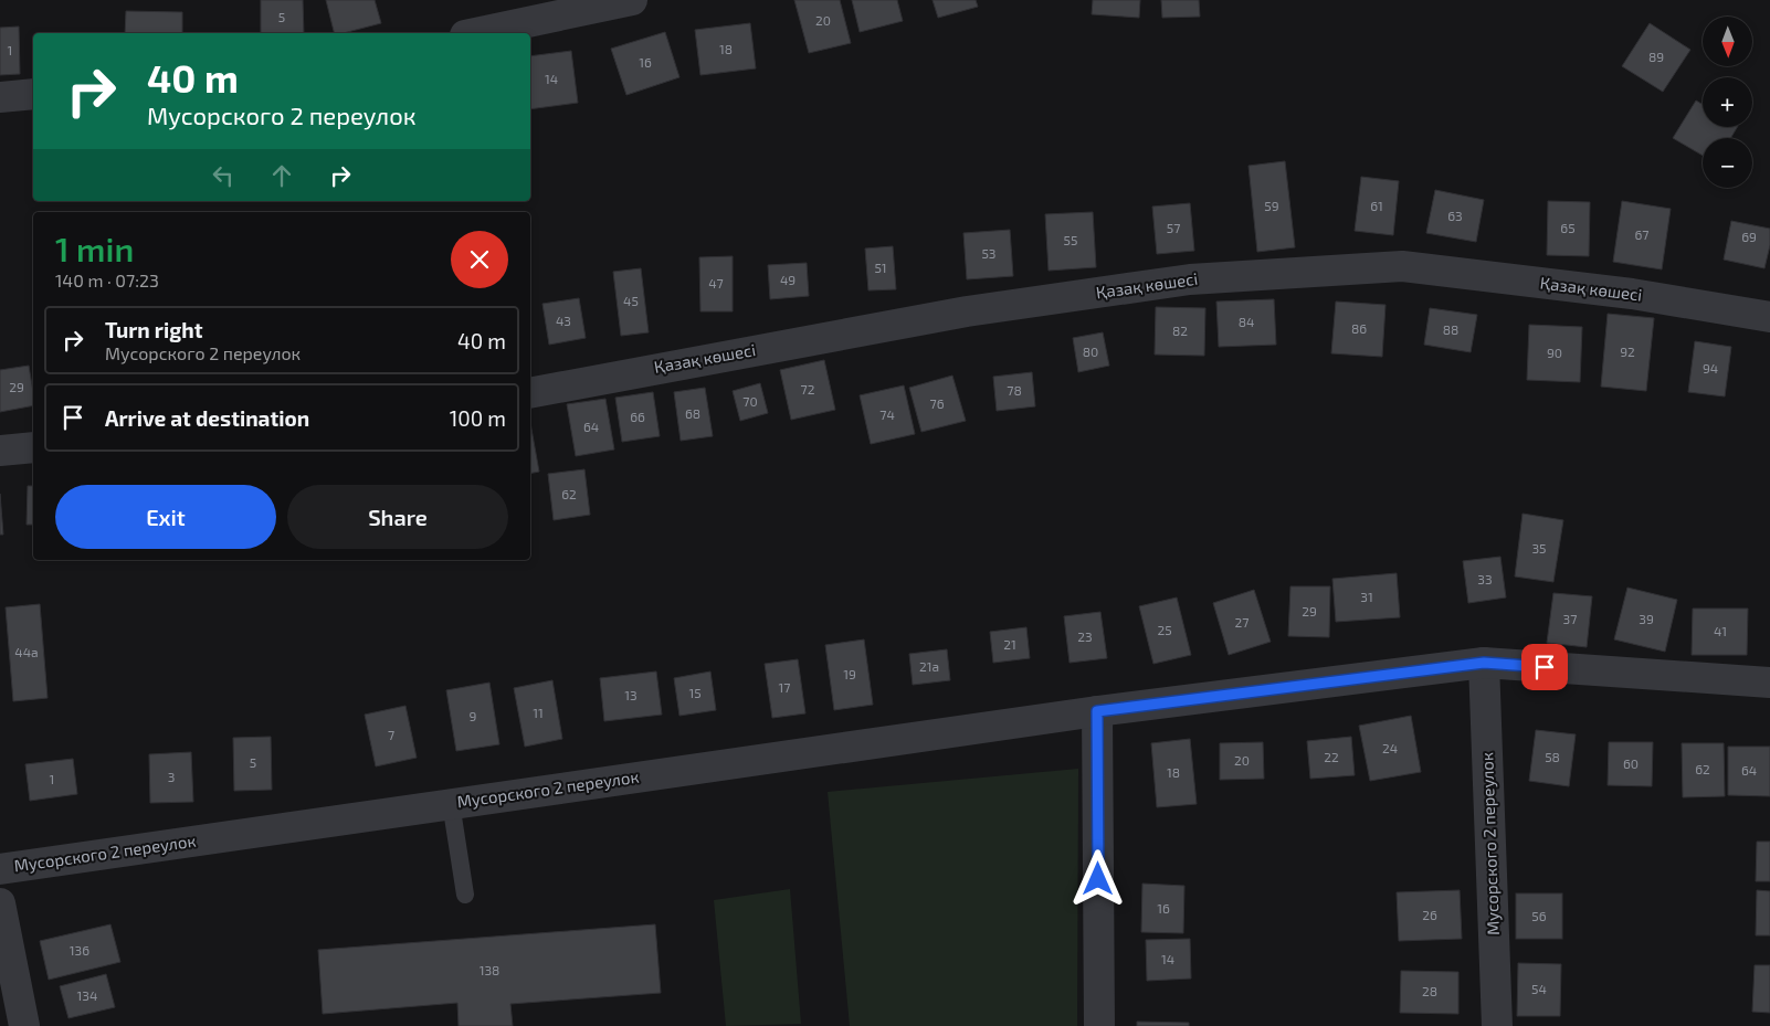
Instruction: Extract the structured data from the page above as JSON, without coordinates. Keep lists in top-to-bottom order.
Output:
{
  "streets": {
    "street": ["Қазақ көшесі", "Мусорского 2 переулок"]
  },
  "house_numbers": [
    "5",
    "20",
    "18",
    "1",
    "89",
    "16",
    "14",
    "59",
    "61",
    "63",
    "57",
    "65",
    "67",
    "69",
    "55",
    "53",
    "51",
    "49",
    "47",
    "45",
    "43",
    "84",
    "86",
    "88",
    "82",
    "80",
    "92",
    "90",
    "94",
    "29",
    "72",
    "78",
    "70",
    "76",
    "68",
    "74",
    "66",
    "64",
    "62",
    "35",
    "33",
    "31",
    "29",
    "37",
    "39",
    "27",
    "25",
    "41",
    "23",
    "21",
    "44а",
    "21а",
    "19",
    "17",
    "15",
    "13",
    "11",
    "9",
    "7",
    "24",
    "22",
    "58",
    "20",
    "5",
    "60",
    "62",
    "64",
    "18",
    "3",
    "1",
    "16",
    "26",
    "56",
    "136",
    "14",
    "138",
    "54",
    "28",
    "134"
  ],
  "north": "bottom",
  "page": {
    "map_buttons": ["+", "−"],
    "turn": ["40 m", "Мусорского 2 переулок"],
    "heading": ["1 min", "140 m · 07:23"],
    "list": [
      {
        "name": "Turn right",
        "note": "Мусорского 2 переулок",
        "value": "40 m"
      },
      {
        "name": "Arrive at destination",
        "value": "100 m"
      }
    ],
    "buttons": ["Exit", "Share"]
  }
}
